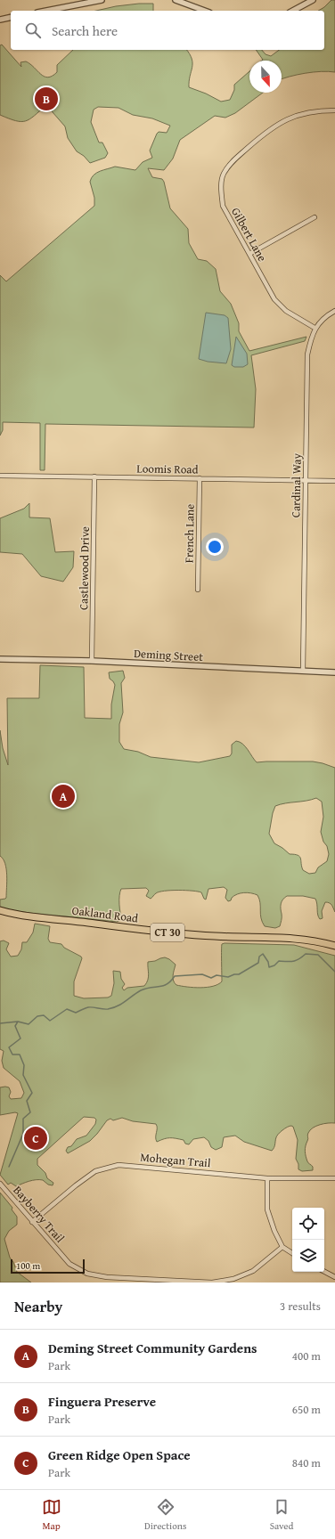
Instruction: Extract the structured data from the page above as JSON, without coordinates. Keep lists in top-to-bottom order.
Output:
{
  "streets": {
    "main road": ["Oakland Road", "CT 30"],
    "street": [
      "Gilbert Lane",
      "Loomis Road",
      "Cardinal Way",
      "French Lane",
      "Castlewood Drive",
      "Deming Street",
      "Mohegan Trail",
      "Bayberry Trail"
    ]
  },
  "crossings": [
    ["Gilbert Lane", "Cardinal Way"],
    ["Loomis Road", "Cardinal Way"],
    ["Loomis Road", "French Lane"],
    ["Loomis Road", "Castlewood Drive"],
    ["Cardinal Way", "Deming Street"],
    ["Castlewood Drive", "Deming Street"],
    ["Mohegan Trail", "Bayberry Trail"]
  ],
  "scale_bar": "100 m",
  "north": "bottom",
  "page": {
    "search": "Search here",
    "pins": ["B", "A", "C"],
    "scale": "100 m",
    "heading": ["Nearby", "3 results"],
    "list": [
      {
        "mark": "A",
        "name": "Deming Street Community Gardens",
        "note": "Park",
        "value": "400 m"
      },
      {
        "mark": "B",
        "name": "Finguera Preserve",
        "note": "Park",
        "value": "650 m"
      },
      {
        "mark": "C",
        "name": "Green Ridge Open Space",
        "note": "Park",
        "value": "840 m"
      }
    ],
    "nav": ["Map", "Directions", "Saved"]
  }
}
